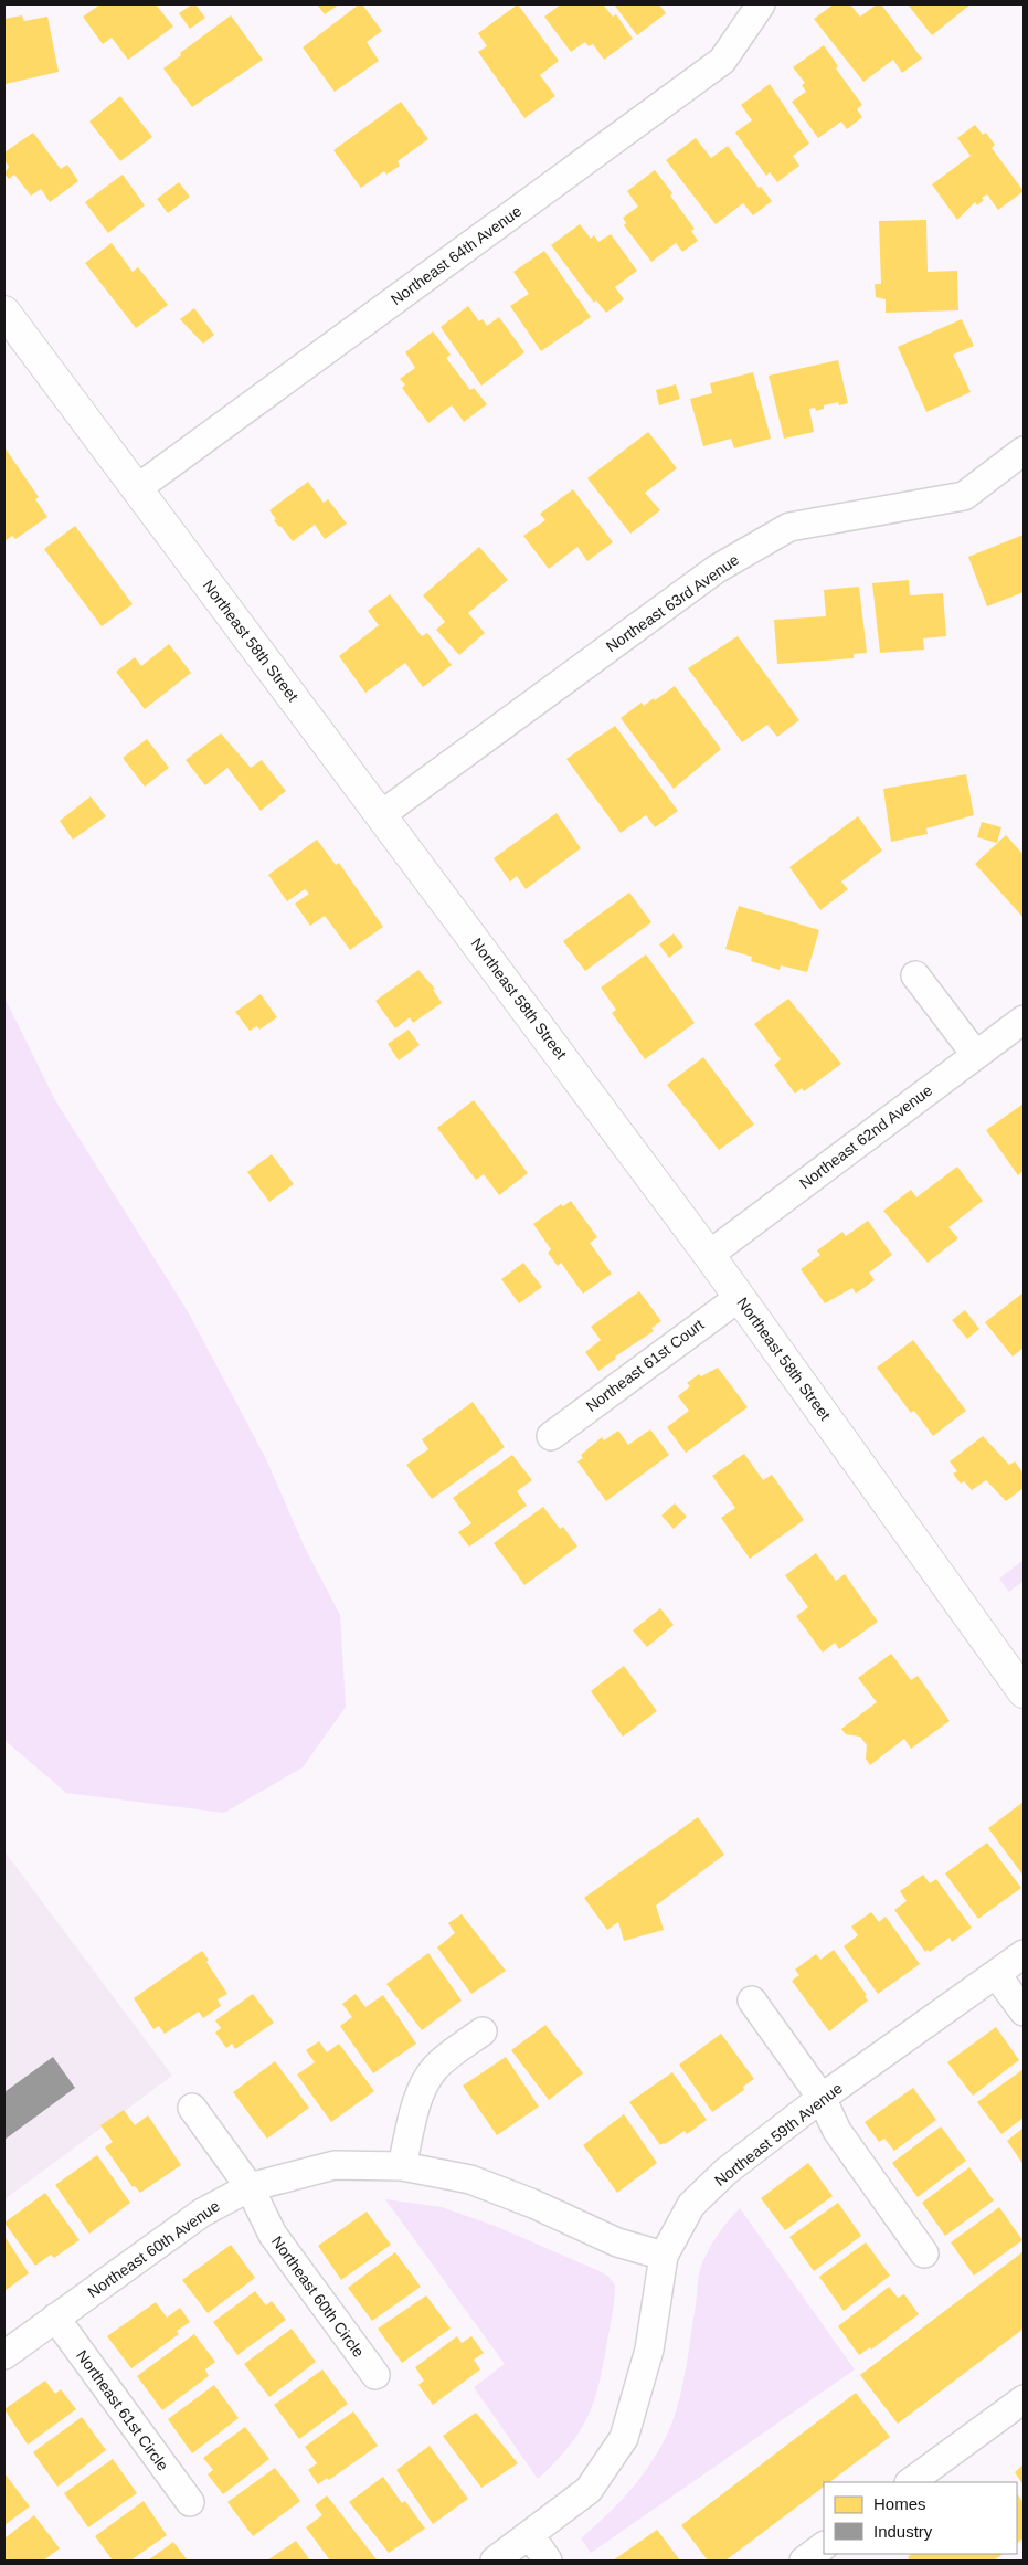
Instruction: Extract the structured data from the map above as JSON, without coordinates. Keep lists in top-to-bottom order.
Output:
{
  "streets": {
    "street": [
      "Northeast 64th Avenue",
      "Northeast 63rd Avenue",
      "Northeast 58th Street",
      "Northeast 62nd Avenue",
      "Northeast 61st Court",
      "Northeast 59th Avenue",
      "Northeast 60th Avenue",
      "Northeast 60th Circle",
      "Northeast 61st Circle"
    ]
  },
  "crossings": [
    ["Northeast 64th Avenue", "Northeast 58th Street"],
    ["Northeast 63rd Avenue", "Northeast 58th Street"],
    ["Northeast 58th Street", "Northeast 62nd Avenue"],
    ["Northeast 58th Street", "Northeast 61st Court"],
    ["Northeast 59th Avenue", "Northeast 60th Avenue"],
    ["Northeast 60th Avenue", "Northeast 60th Circle"],
    ["Northeast 60th Avenue", "Northeast 61st Circle"]
  ],
  "legend": ["Homes", "Industry"]
}
